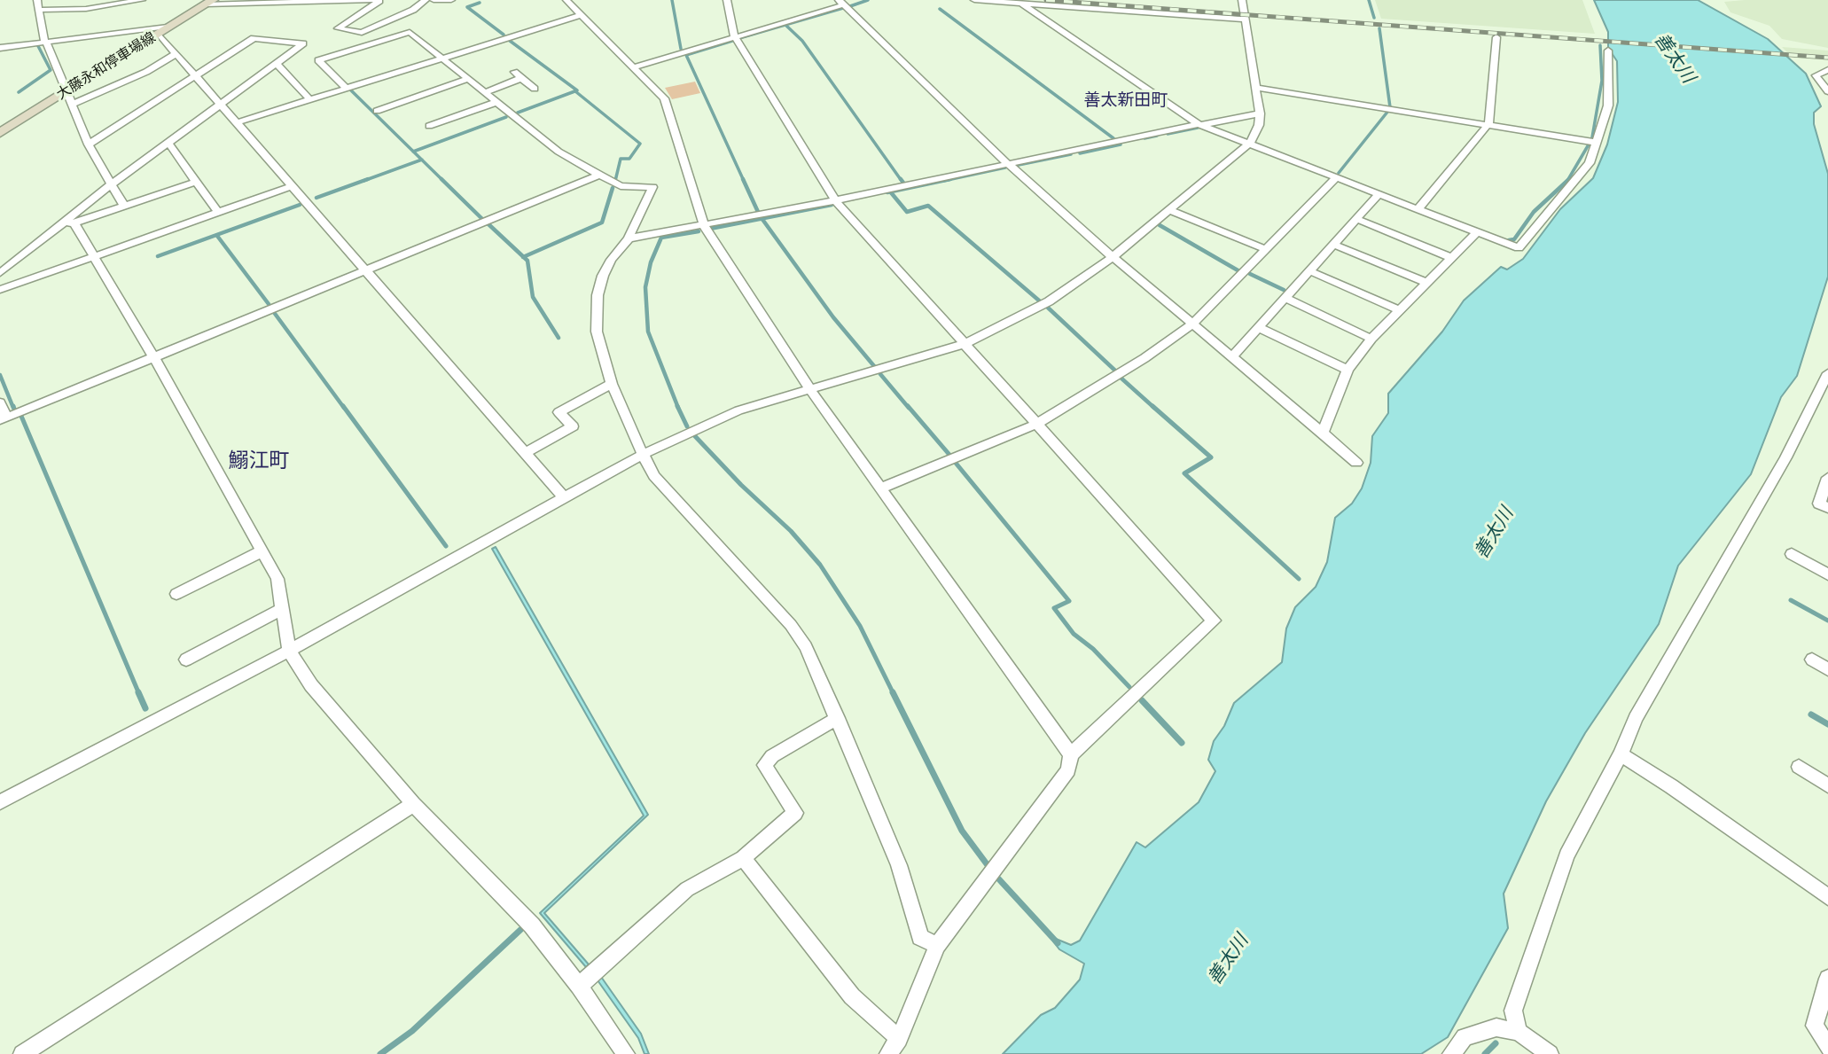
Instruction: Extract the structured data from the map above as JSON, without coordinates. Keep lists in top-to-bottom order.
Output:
{
  "streets": {
    "main road": ["大藤永和停車場線"]
  },
  "districts": ["善太新田町", "鰯江町"],
  "water": ["善太川"]
}
